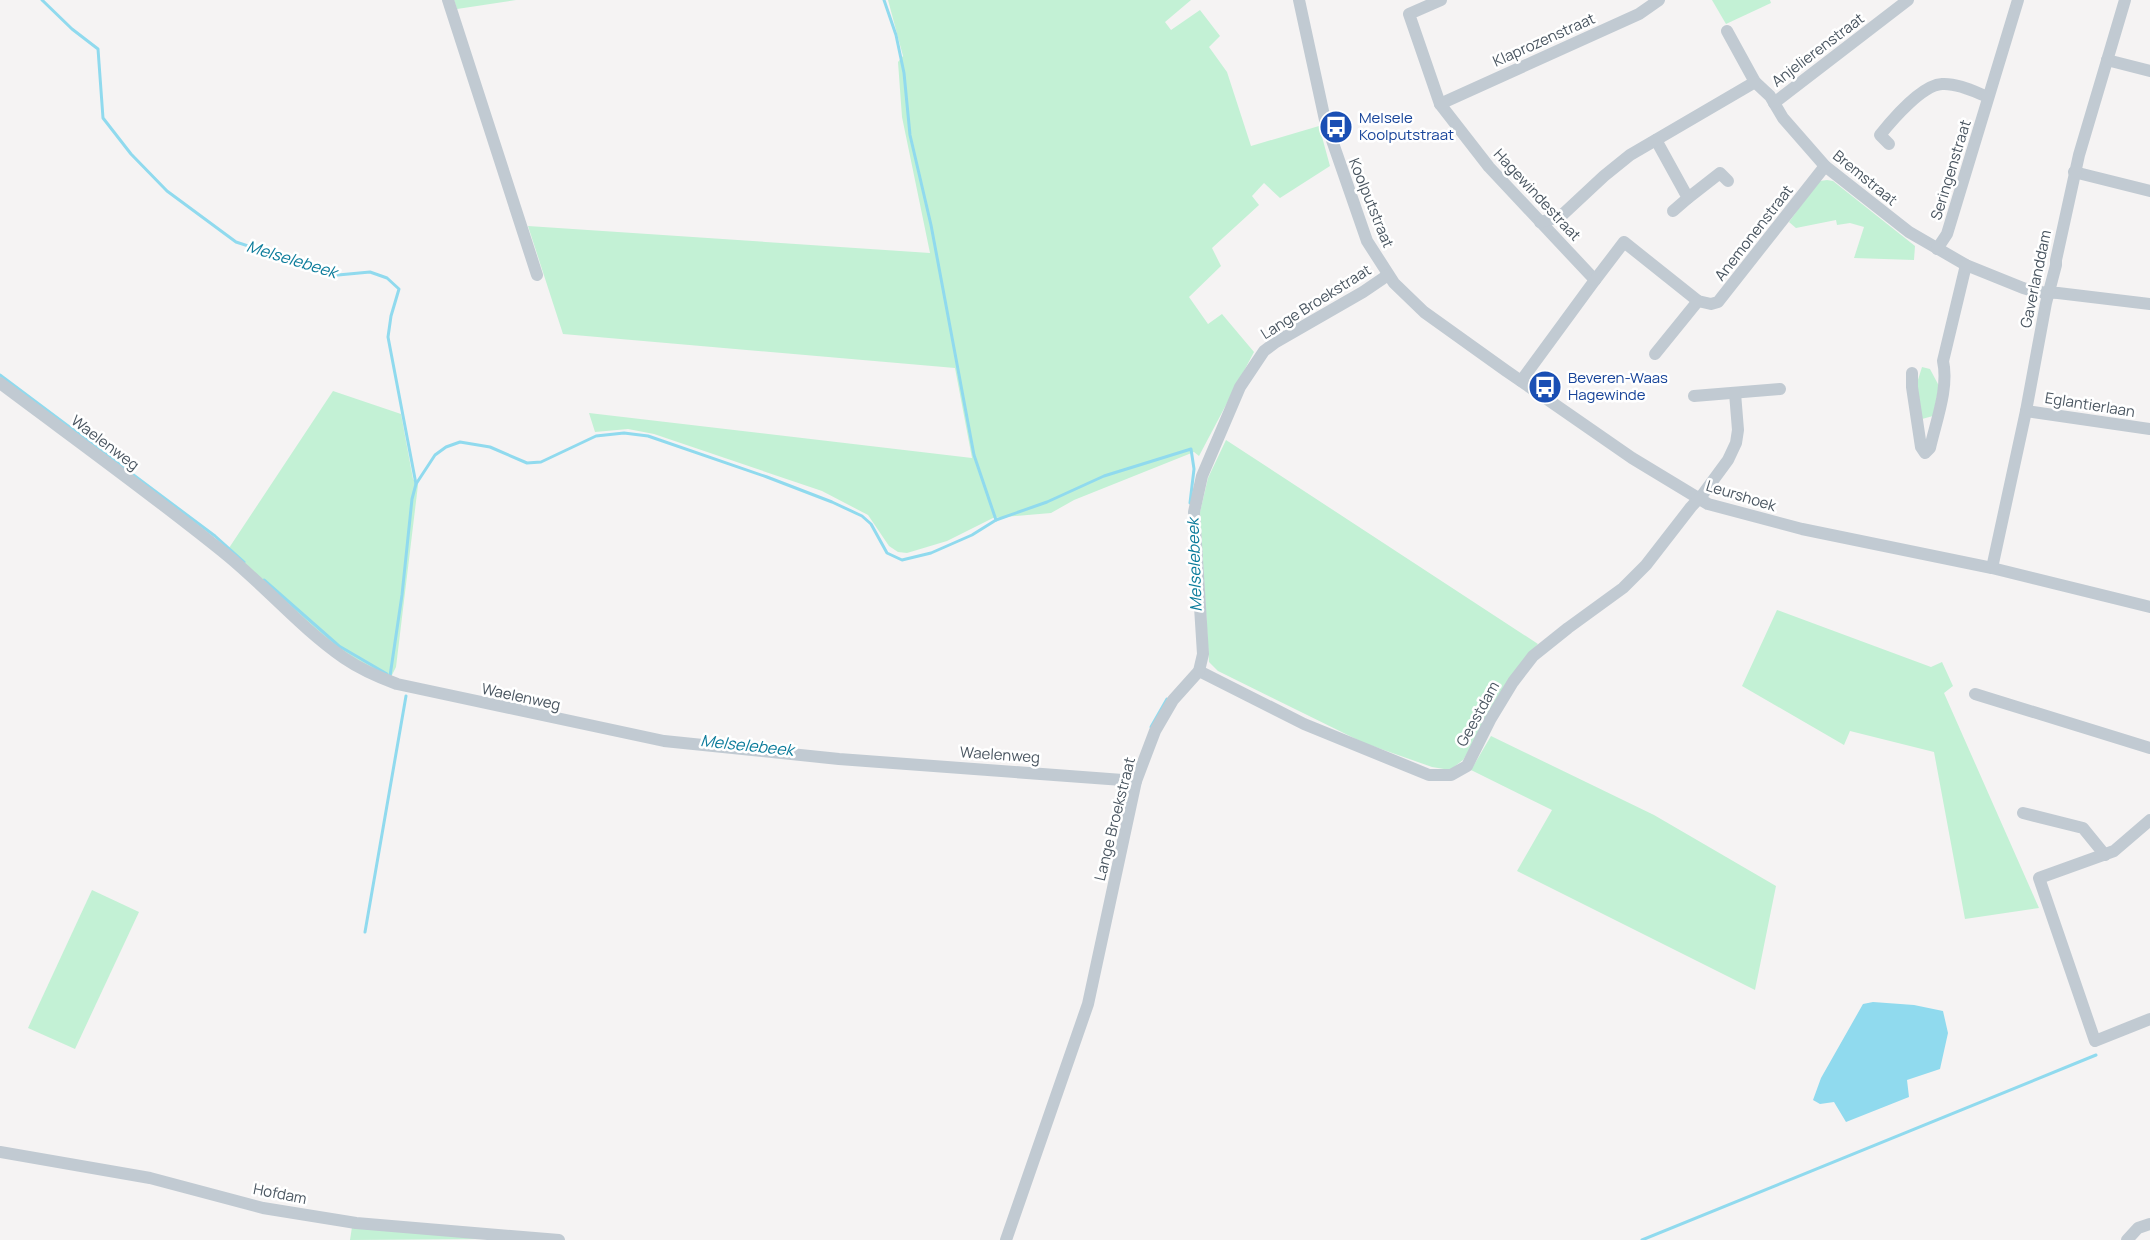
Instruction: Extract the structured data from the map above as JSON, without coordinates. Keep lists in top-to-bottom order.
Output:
{
  "streets": {
    "street": [
      "Klaprozenstraat",
      "Anjelierenstraat",
      "Seringenstraat",
      "Bremstraat",
      "Hagewindestraat",
      "Koolputstraat",
      "Anemonenstraat",
      "Gaverlanddam",
      "Lange Broekstraat",
      "Eglantierlaan",
      "Waelenweg",
      "Leurshoek",
      "Geestdam",
      "Hofdam"
    ]
  },
  "crossings": [
    ["Klaprozenstraat", "Hagewindestraat"],
    ["Anjelierenstraat", "Bremstraat"],
    ["Seringenstraat", "Bremstraat"],
    ["Bremstraat", "Anemonenstraat"],
    ["Bremstraat", "Gaverlanddam"],
    ["Koolputstraat", "Lange Broekstraat"],
    ["Koolputstraat", "Leurshoek"],
    ["Gaverlanddam", "Eglantierlaan"],
    ["Gaverlanddam", "Leurshoek"],
    ["Lange Broekstraat", "Waelenweg"],
    ["Lange Broekstraat", "Leurshoek"],
    ["Lange Broekstraat", "Geestdam"],
    ["Leurshoek", "Geestdam"]
  ],
  "water": ["Melselebeek"],
  "places": {
    "bus stop": ["Melsele Koolputstraat", "Beveren-Waas Hagewinde"]
  }
}
